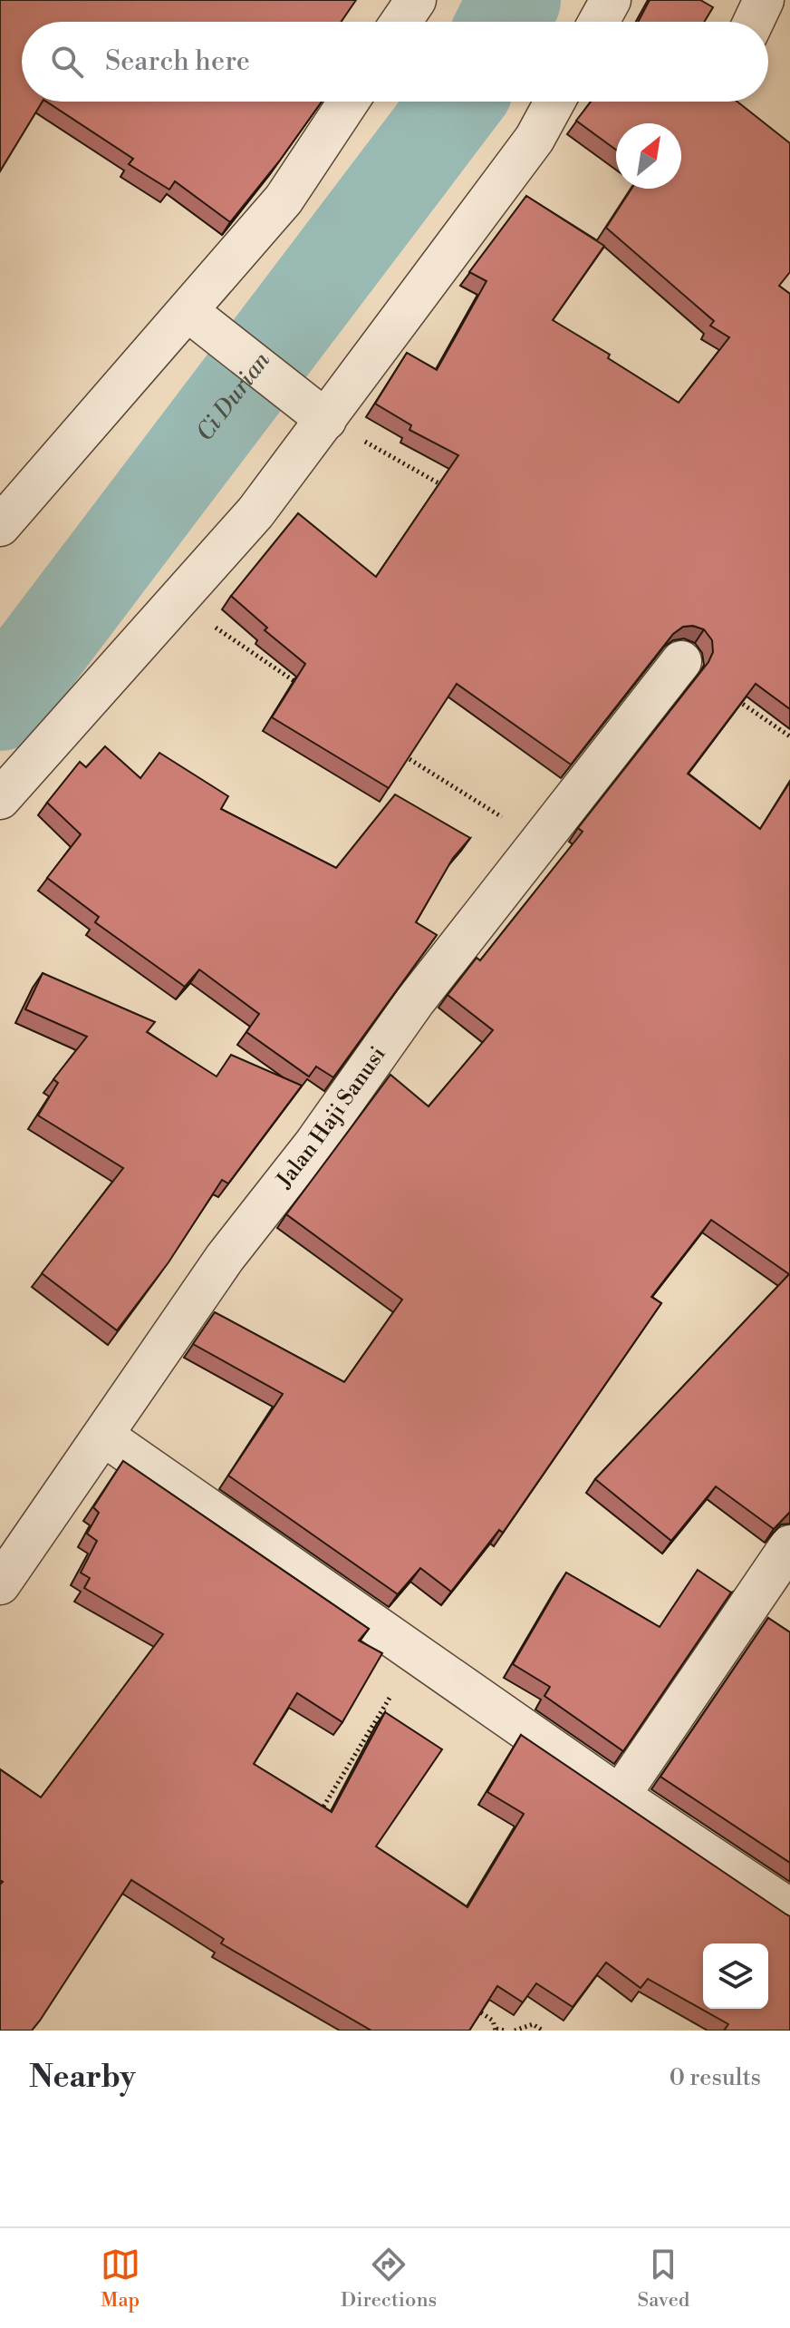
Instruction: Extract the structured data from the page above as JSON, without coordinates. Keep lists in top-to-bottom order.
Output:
{
  "streets": {
    "street": ["Jalan Haji Sanusi"]
  },
  "water": ["Ci Durian"],
  "north": "top right",
  "page": {
    "search": "Search here",
    "heading": ["Nearby", "0 results"],
    "nav": ["Map", "Directions", "Saved"]
  }
}
